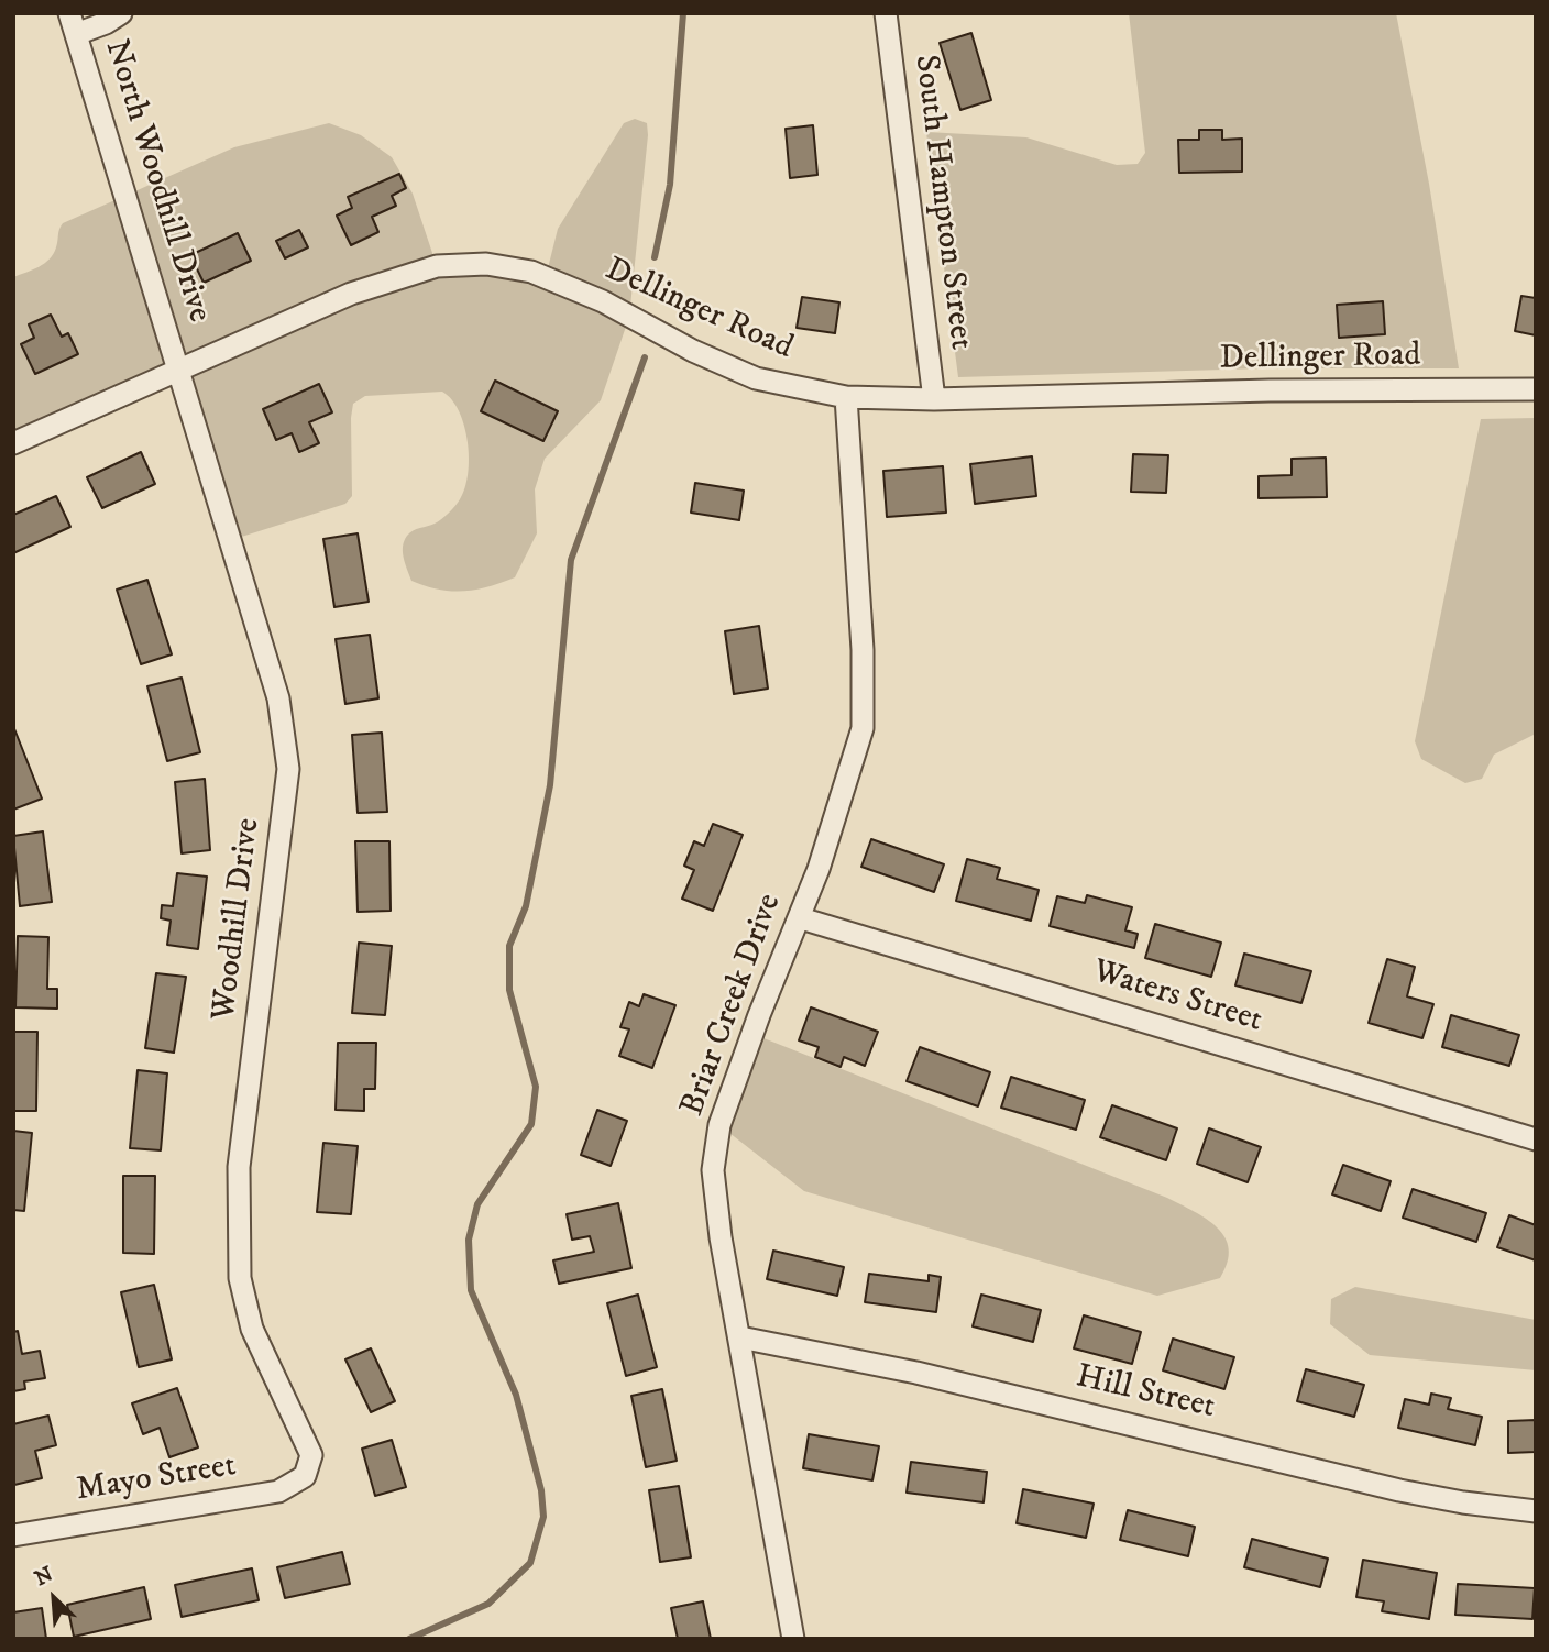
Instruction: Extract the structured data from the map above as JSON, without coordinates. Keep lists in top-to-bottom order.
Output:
{
  "streets": {
    "street": [
      "North Woodhill Drive",
      "South Hampton Street",
      "Dellinger Road",
      "Woodhill Drive",
      "Waters Street",
      "Briar Creek Drive",
      "Hill Street",
      "Mayo Street"
    ]
  },
  "crossings": [
    ["North Woodhill Drive", "Dellinger Road"],
    ["North Woodhill Drive", "Woodhill Drive"],
    ["South Hampton Street", "Dellinger Road"],
    ["Dellinger Road", "Woodhill Drive"],
    ["Dellinger Road", "Briar Creek Drive"],
    ["Woodhill Drive", "Mayo Street"],
    ["Waters Street", "Briar Creek Drive"],
    ["Briar Creek Drive", "Hill Street"]
  ],
  "north": "top left"
}
